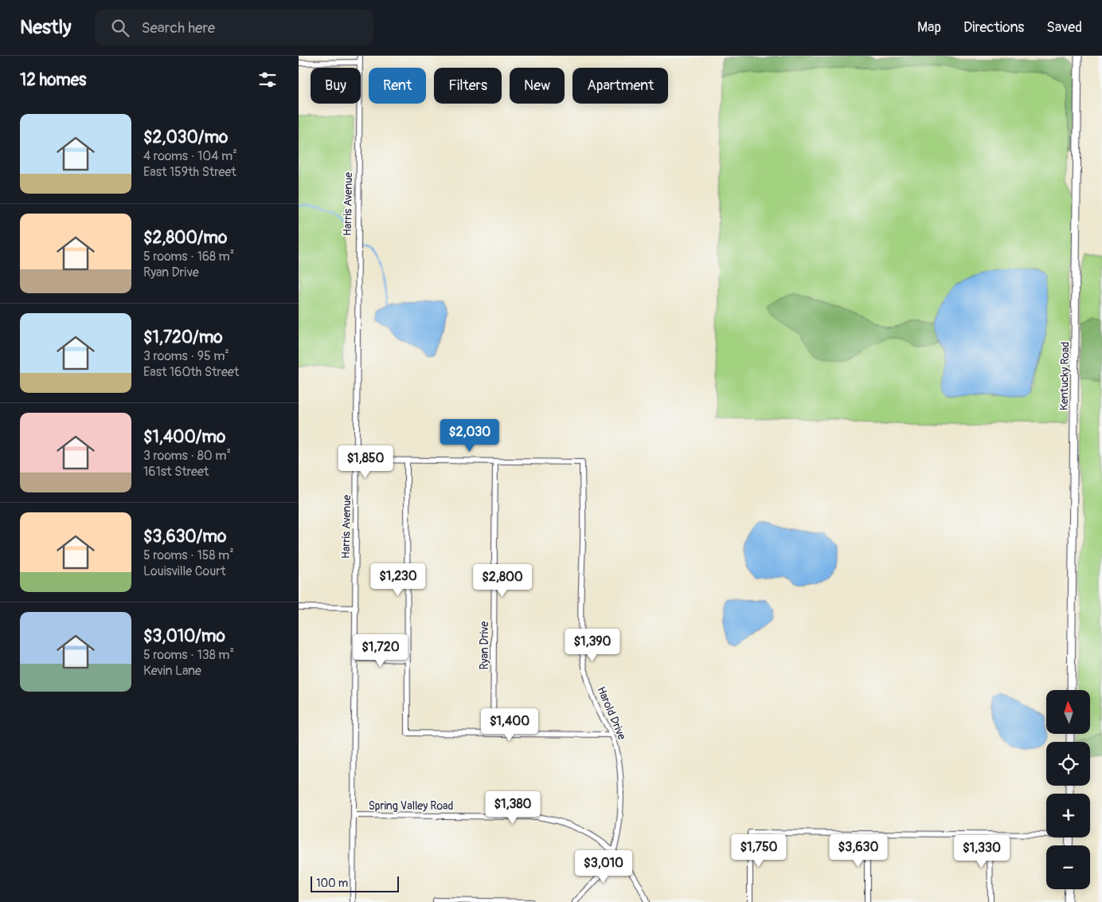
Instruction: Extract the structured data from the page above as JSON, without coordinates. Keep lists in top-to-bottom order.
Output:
{
  "streets": {
    "street": [
      "Harris Avenue",
      "Kentucky Road",
      "Ryan Drive",
      "Harold Drive",
      "Spring Valley Road"
    ]
  },
  "crossings": [
    ["Harris Avenue", "Spring Valley Road"],
    ["Ryan Drive", "Harold Drive"],
    ["Harold Drive", "Spring Valley Road"]
  ],
  "scale_bar": "100 m",
  "north": "top",
  "page": {
    "header": "Nestly",
    "search": "Search here",
    "nav": ["Map", "Directions", "Saved"],
    "heading": "12 homes",
    "chip": [
      "Buy",
      "Rent",
      "Filters",
      "New",
      "Apartment"
    ],
    "list": [
      {
        "name": "$2,030/mo",
        "note": "4 rooms · 104 m² · East 159th Street"
      },
      {
        "name": "$2,800/mo",
        "note": "5 rooms · 168 m² · Ryan Drive"
      },
      {
        "name": "$1,720/mo",
        "note": "3 rooms · 95 m² · East 160th Street"
      },
      {
        "name": "$1,400/mo",
        "note": "3 rooms · 80 m² · 161st Street"
      },
      {
        "name": "$3,630/mo",
        "note": "5 rooms · 158 m² · Louisville Court"
      },
      {
        "name": "$3,010/mo",
        "note": "5 rooms · 138 m² · Kevin Lane"
      }
    ],
    "price": [
      "$2,030",
      "$1,850",
      "$1,230",
      "$2,800",
      "$1,390",
      "$1,720",
      "$1,400",
      "$1,380",
      "$1,750",
      "$3,630",
      "$1,330",
      "$3,010"
    ],
    "map_buttons": ["+", "−"],
    "scale": "100 m"
  }
}
